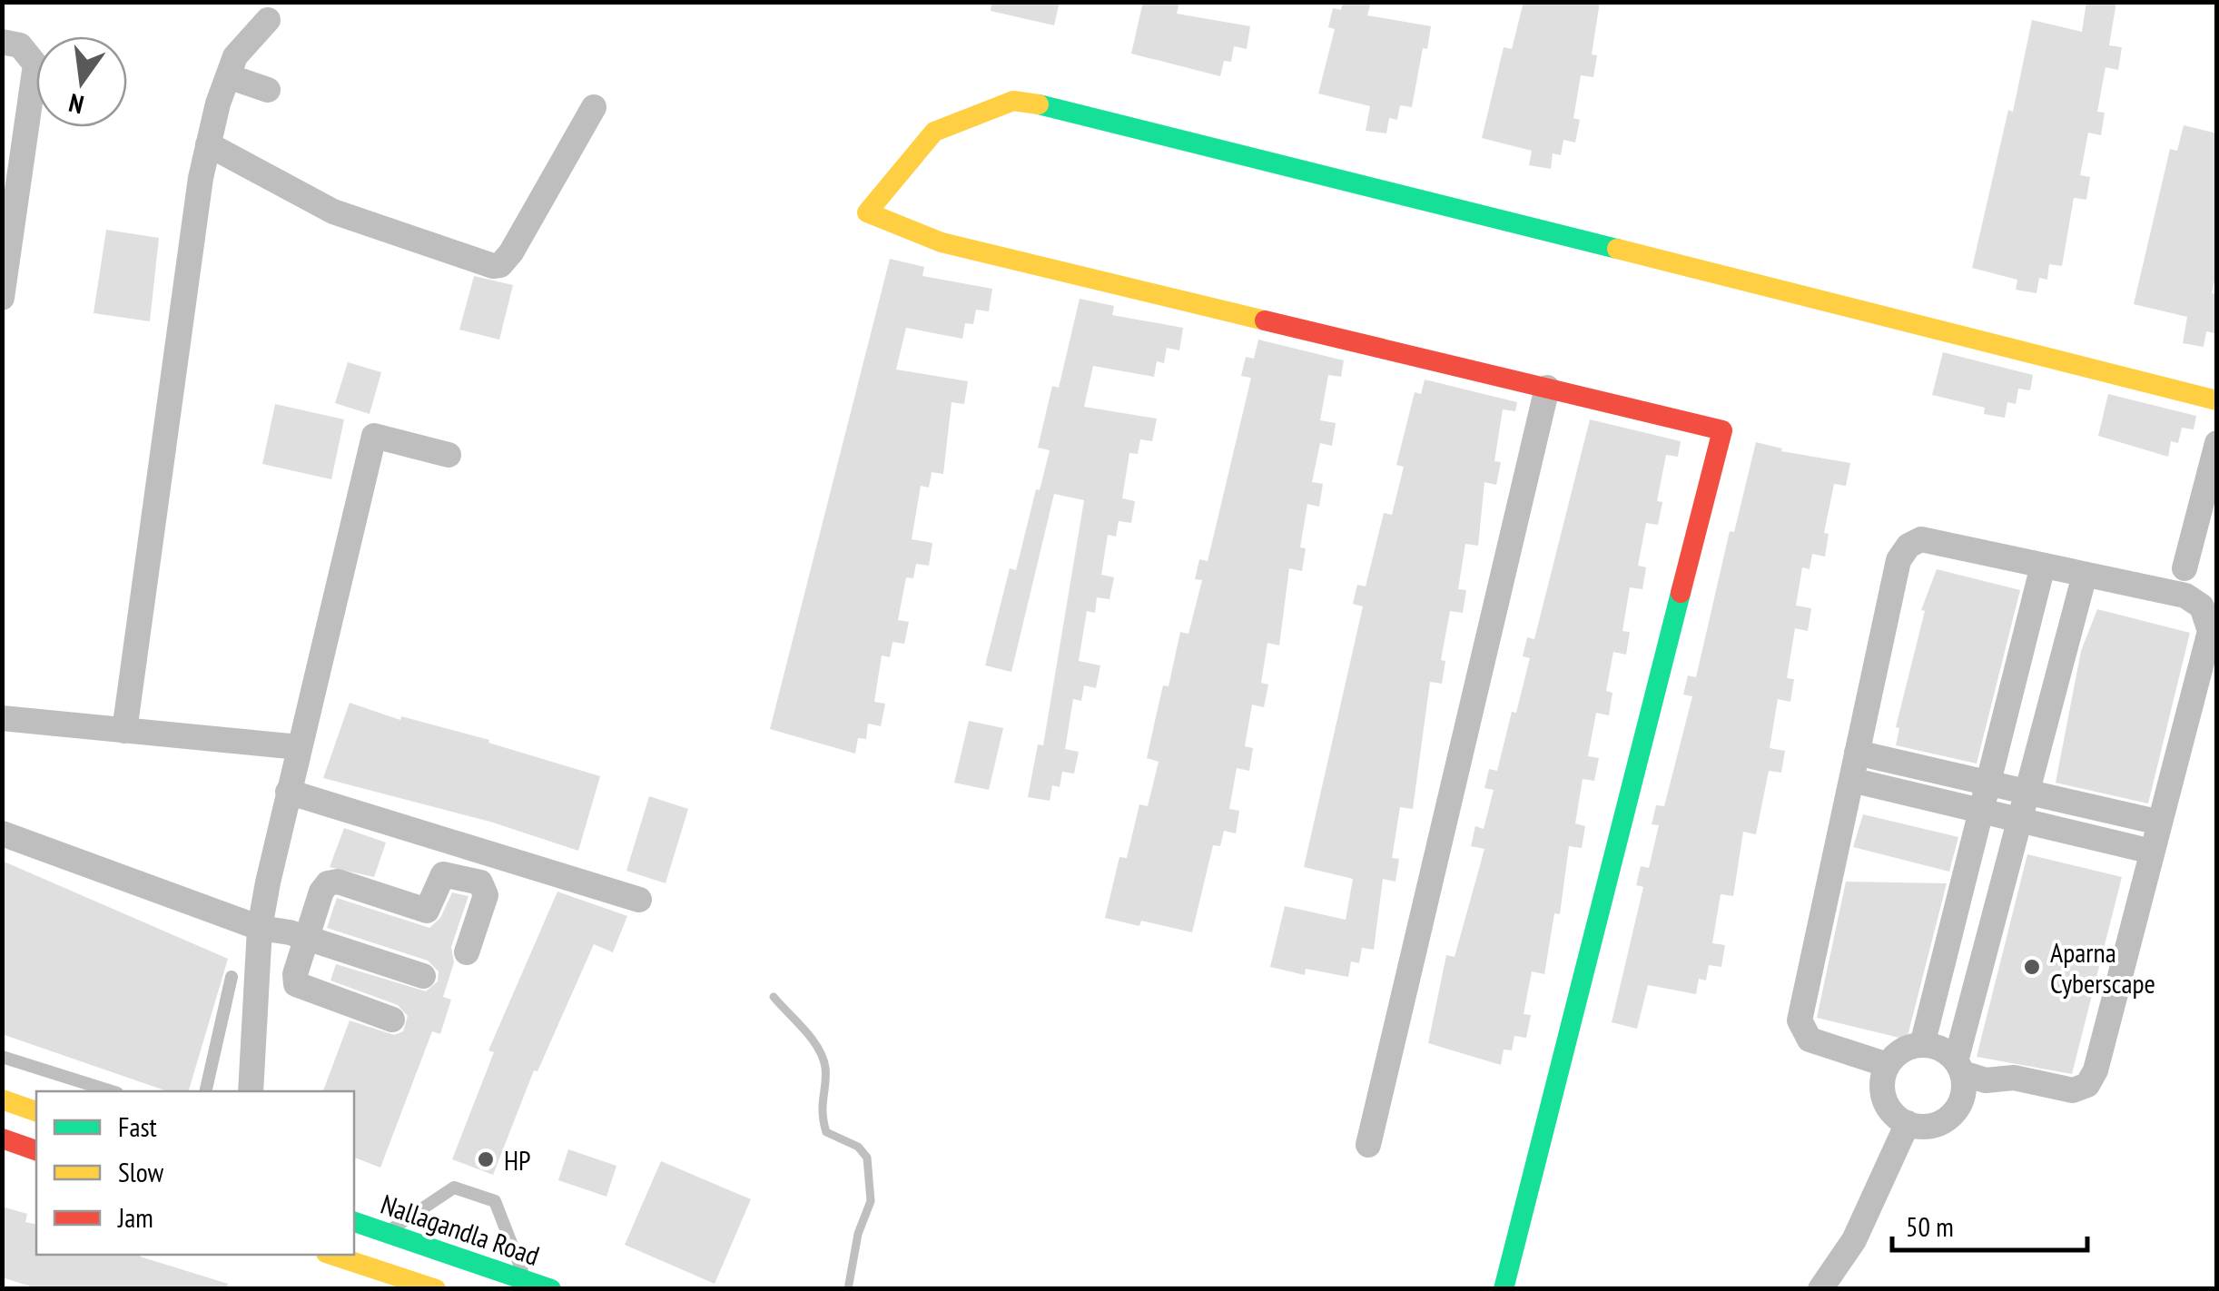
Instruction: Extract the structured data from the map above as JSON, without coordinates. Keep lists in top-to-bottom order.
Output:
{
  "streets": {
    "street": ["Nallagandla Road"]
  },
  "places": ["Aparna Cyberscape", "HP"],
  "legend": ["Fast", "Slow", "Jam"],
  "scale_bar": "50 m",
  "north": "bottom"
}
